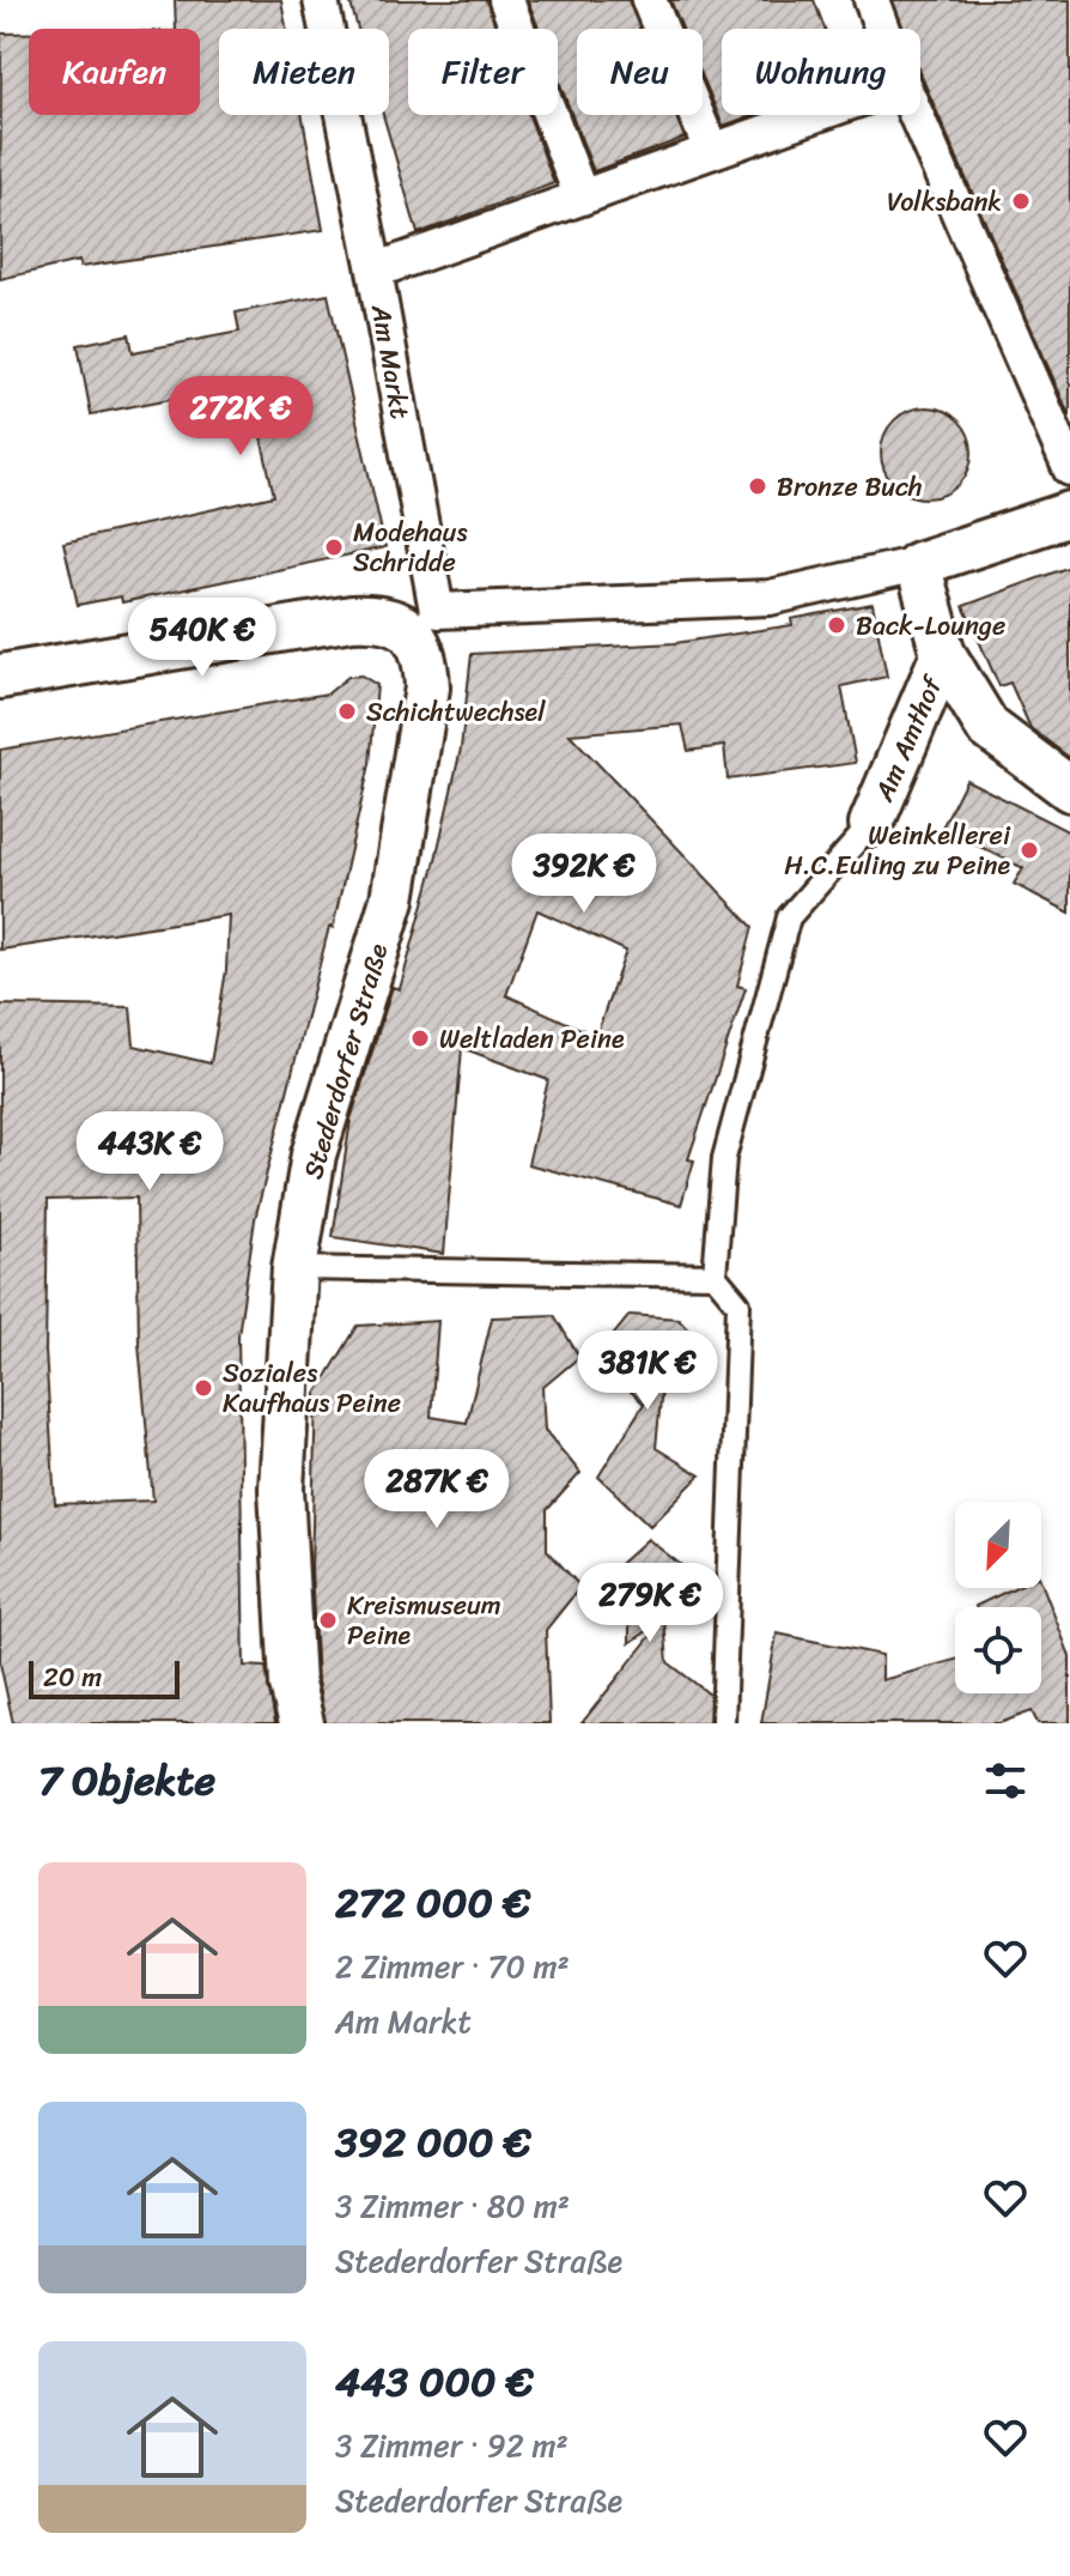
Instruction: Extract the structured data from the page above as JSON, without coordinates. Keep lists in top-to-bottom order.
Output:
{
  "streets": {
    "street": ["Am Markt", "Am Amthof", "Stederdorfer Straße"]
  },
  "crossings": [
    ["Am Markt", "Am Amthof"]
  ],
  "places": [
    "Volksbank",
    "Bronze Buch",
    "Modehaus Schridde",
    "Back-Lounge",
    "Schichtwechsel",
    "Weinkellerei H.C.Euling zu Peine",
    "Weltladen Peine",
    "Soziales Kaufhaus Peine",
    "Kreismuseum Peine"
  ],
  "scale_bar": "20 m",
  "north": "bottom left",
  "page": {
    "chip": [
      "Kaufen",
      "Mieten",
      "Filter",
      "Neu",
      "Wohnung"
    ],
    "price": [
      "272K €",
      "540K €",
      "392K €",
      "443K €",
      "381K €",
      "287K €",
      "279K €"
    ],
    "scale": "20 m",
    "heading": "7 Objekte",
    "list": [
      {
        "name": "272 000 €",
        "note": "2 Zimmer · 70 m² · Am Markt"
      },
      {
        "name": "392 000 €",
        "note": "3 Zimmer · 80 m² · Stederdorfer Straße"
      },
      {
        "name": "443 000 €",
        "note": "3 Zimmer · 92 m² · Stederdorfer Straße"
      }
    ]
  }
}
